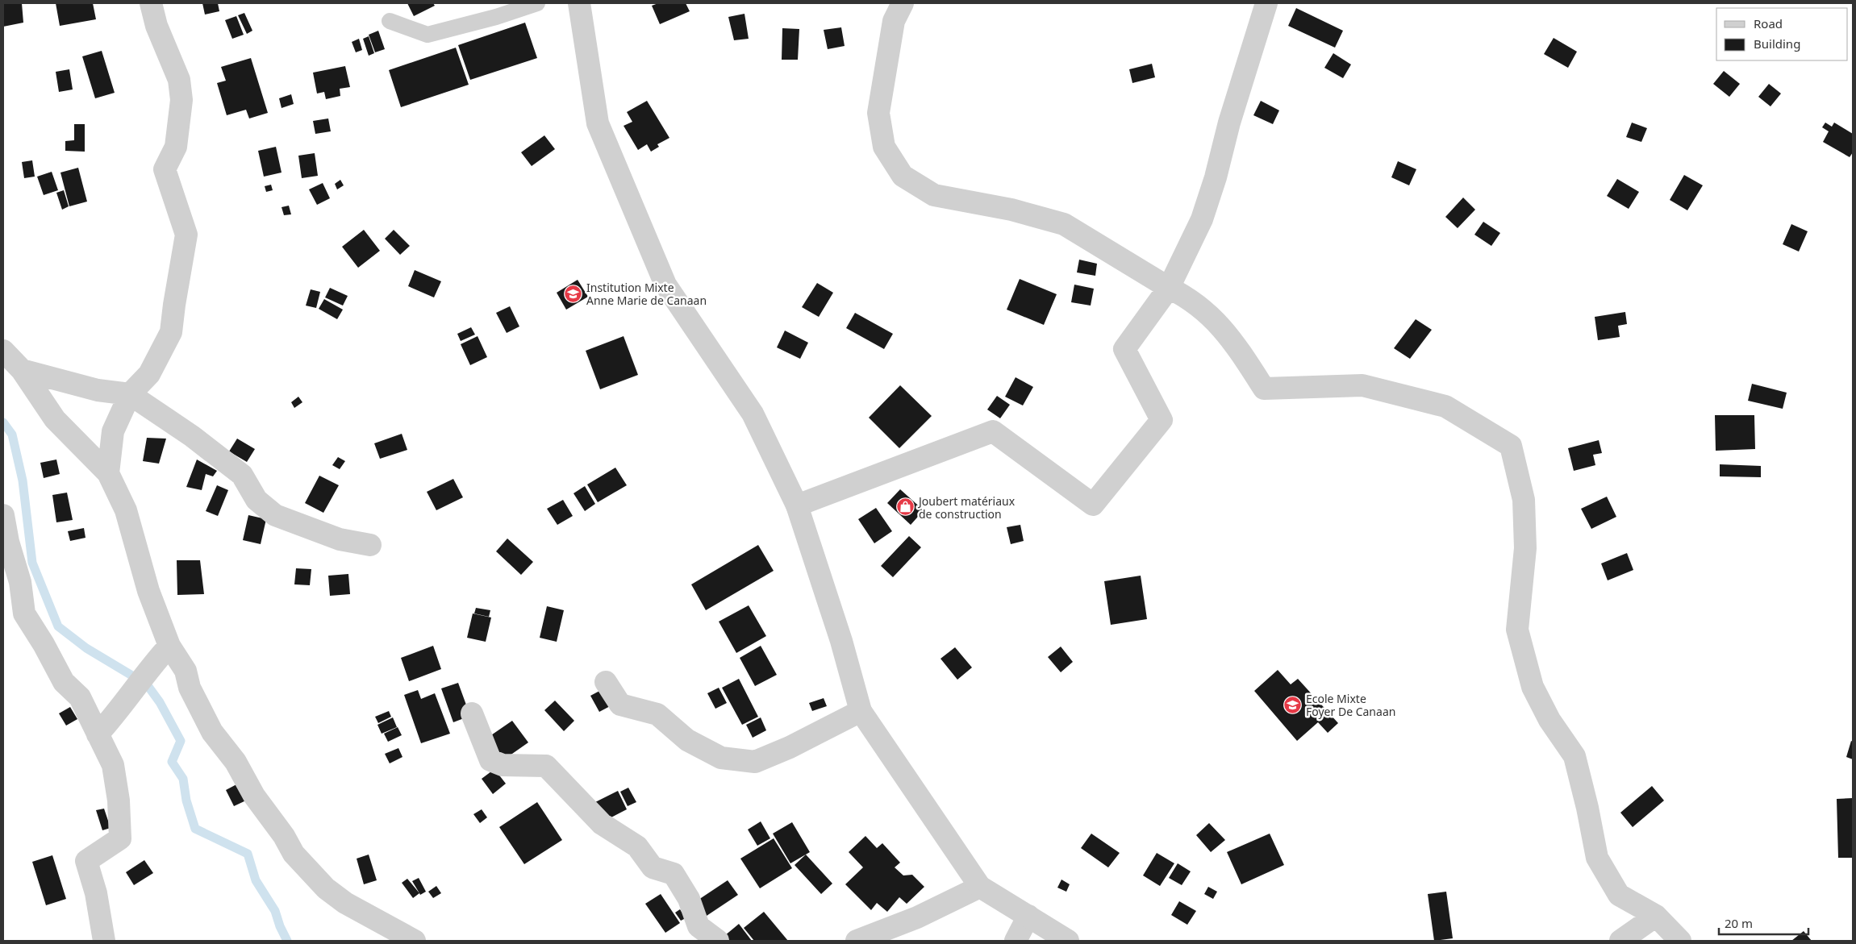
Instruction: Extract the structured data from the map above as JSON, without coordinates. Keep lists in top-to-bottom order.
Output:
{
  "places": {
    "school or university": ["Institution Mixte Anne Marie de Canaan", "Ecole Mixte Foyer De Canaan"],
    "shop": ["Joubert matériaux de construction"]
  },
  "legend": ["Road", "Building"],
  "scale_bar": "20 m"
}
